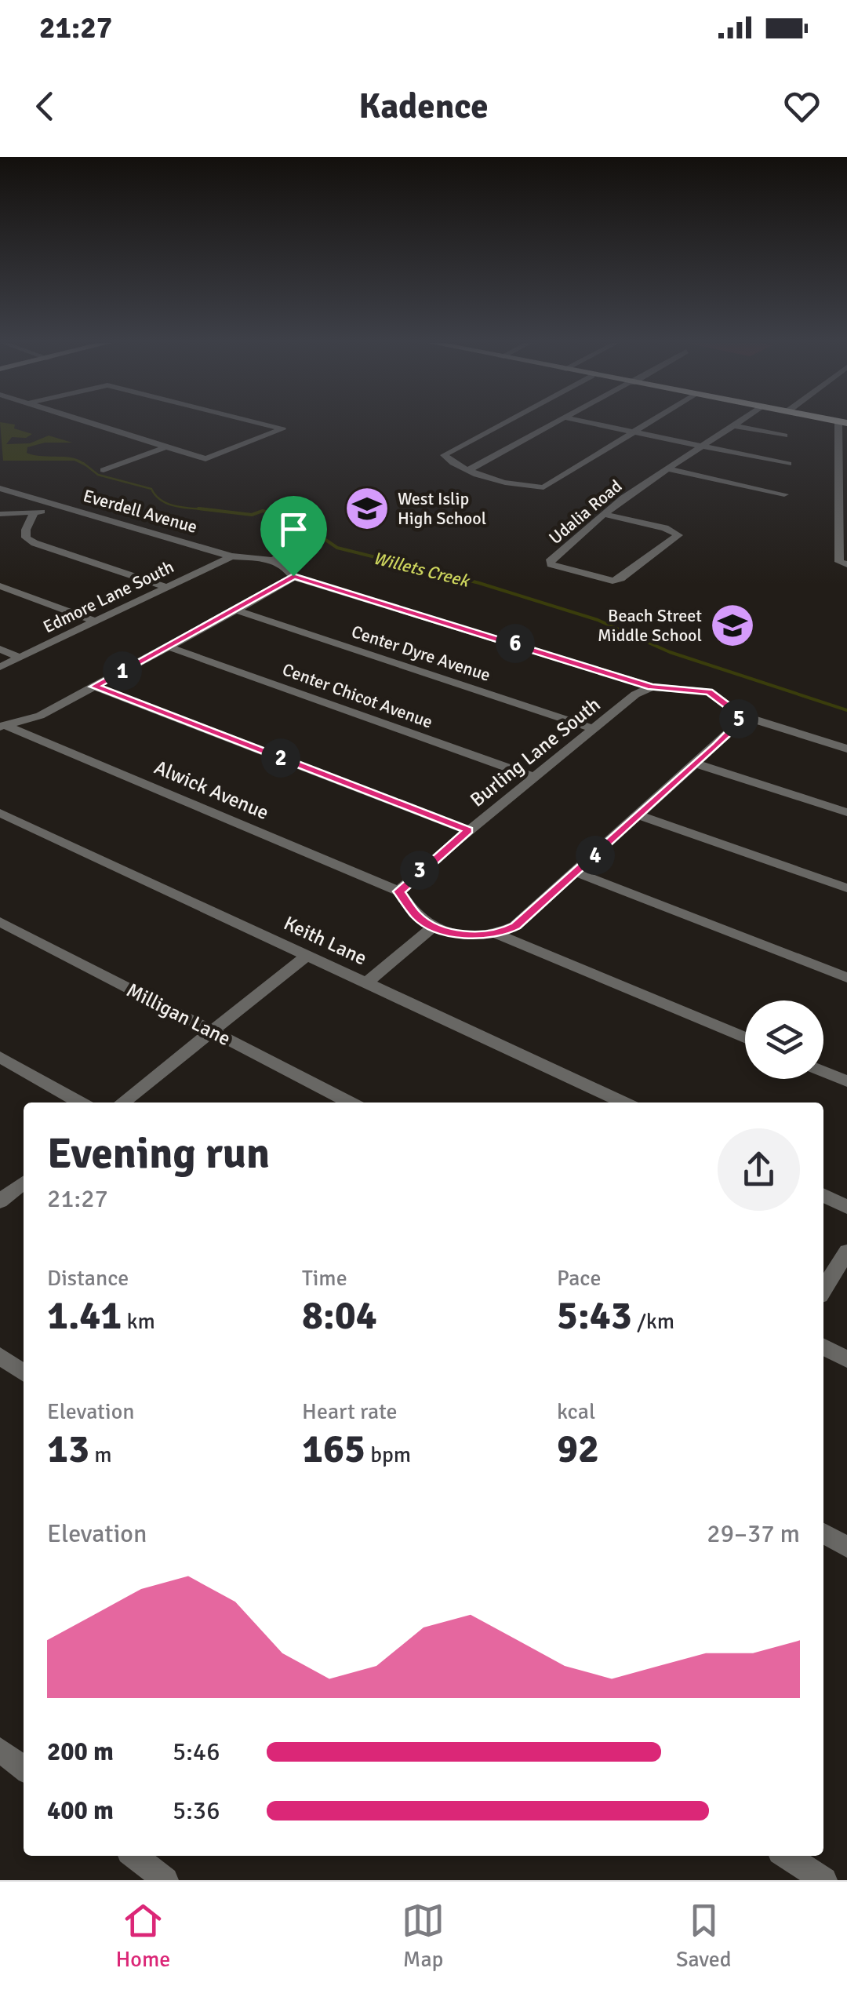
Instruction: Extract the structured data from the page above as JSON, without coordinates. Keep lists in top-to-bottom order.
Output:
{
  "streets": {
    "street": [
      "Everdell Avenue",
      "Udalia Road",
      "Edmore Lane South",
      "Center Dyre Avenue",
      "Center Chicot Avenue",
      "Burling Lane South",
      "Alwick Avenue",
      "Keith Lane",
      "Milligan Lane"
    ]
  },
  "crossings": [
    ["Everdell Avenue", "Edmore Lane South"],
    ["Center Dyre Avenue", "Burling Lane South"],
    ["Center Chicot Avenue", "Burling Lane South"],
    ["Burling Lane South", "Alwick Avenue"]
  ],
  "water": ["Willets Creek"],
  "places": {
    "school or university": ["West Islip High School", "Beach Street Middle School"]
  },
  "page": {
    "status": "21:27",
    "header": "Kadence",
    "pins": [
      "6",
      "1",
      "5",
      "2",
      "4",
      "3"
    ],
    "heading": ["Evening run", "21:27"],
    "stats": [
      ["Distance", "1.41 km"],
      ["Time", "8:04"],
      ["Pace", "5:43 /km"],
      ["Elevation", "13 m"],
      ["Heart rate", "165 bpm"],
      ["kcal", "92"]
    ],
    "chart": ["Elevation", "29–37 m"],
    "list": [
      {
        "name": "200 m",
        "note": "5:46"
      },
      {
        "name": "400 m",
        "note": "5:36"
      }
    ],
    "tabs": ["Home", "Map", "Saved"]
  }
}
